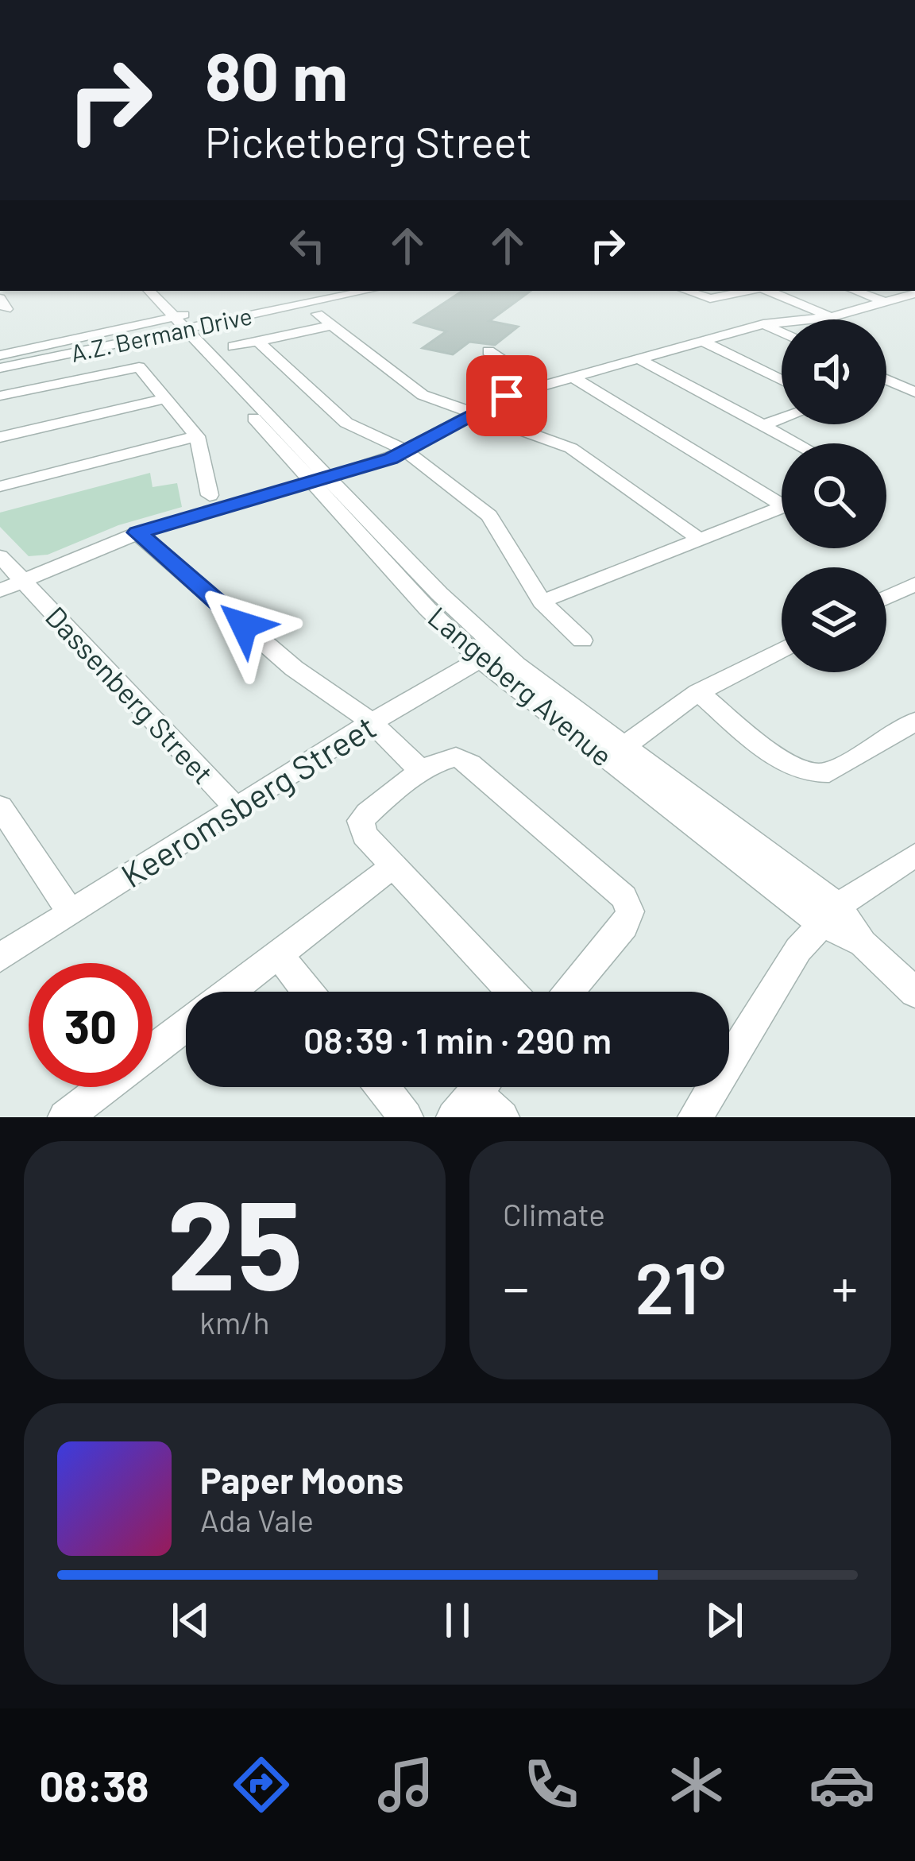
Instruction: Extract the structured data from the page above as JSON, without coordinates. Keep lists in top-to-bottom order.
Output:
{
  "streets": {
    "street": [
      "A.Z. Berman Drive",
      "Langeberg Avenue",
      "Dassenberg Street",
      "Keeromsberg Street"
    ]
  },
  "crossings": [
    ["A.Z. Berman Drive", "Langeberg Avenue"],
    ["Langeberg Avenue", "Keeromsberg Street"],
    ["Dassenberg Street", "Keeromsberg Street"]
  ],
  "page": {
    "turn": ["80 m", "Picketberg Street"],
    "limit": "30",
    "trip": "08:39 · 1 min · 290 m",
    "tile": [
      ["25", "km/h"],
      "Climate"
    ],
    "heat": ["−", "21°", "+"],
    "song": ["Paper Moons", "Ada Vale"],
    "tabs": "08:38"
  }
}
